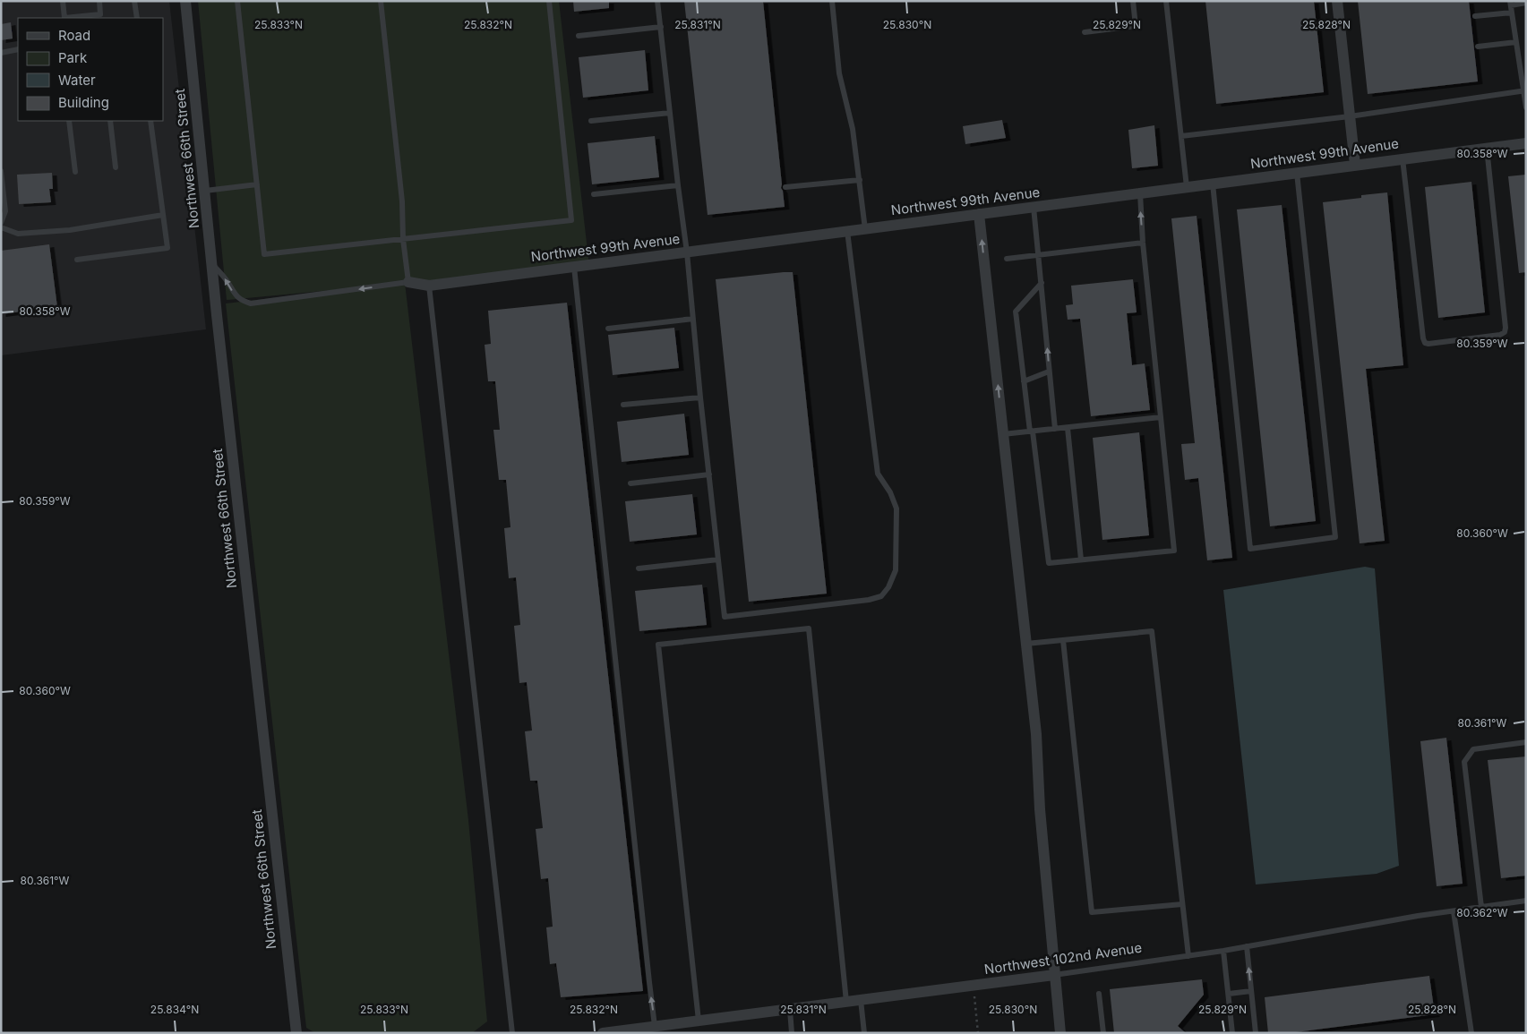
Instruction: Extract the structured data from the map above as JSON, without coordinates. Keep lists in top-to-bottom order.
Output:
{
  "streets": {
    "street": ["Northwest 99th Avenue", "Northwest 66th Street", "Northwest 102nd Avenue"]
  },
  "legend": [
    "Road",
    "Park",
    "Water",
    "Building"
  ],
  "coordinates": [
    "25.833°N",
    "25.832°N",
    "25.831°N",
    "25.830°N",
    "25.829°N",
    "25.828°N",
    "80.358°W",
    "80.359°W",
    "80.360°W",
    "80.361°W",
    "80.362°W",
    "25.834°N"
  ]
}
